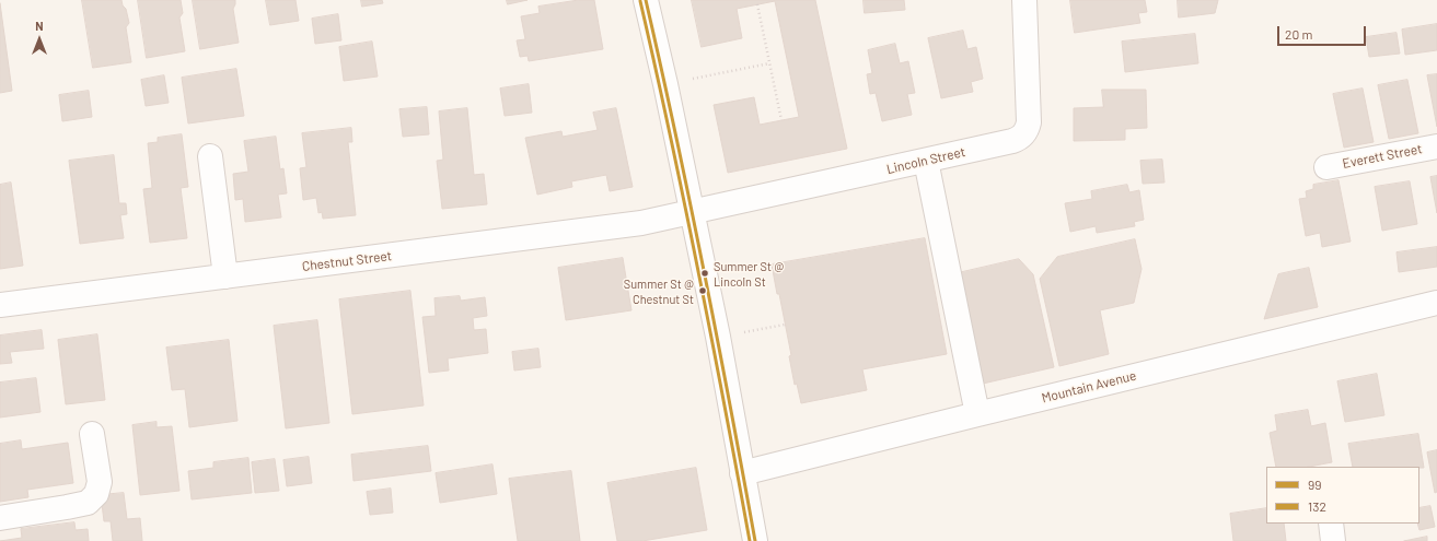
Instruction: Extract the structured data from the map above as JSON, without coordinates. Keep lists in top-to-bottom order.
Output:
{
  "streets": {
    "street": [
      "Everett Street",
      "Lincoln Street",
      "Chestnut Street",
      "Mountain Avenue"
    ]
  },
  "crossings": [
    ["Lincoln Street", "Chestnut Street"]
  ],
  "places": ["Summer St @ Lincoln St", "Summer St @ Chestnut St"],
  "lines": ["transit line 99", "transit line 132"],
  "legend": ["99", "132"],
  "scale_bar": "20 m",
  "north": "top"
}
